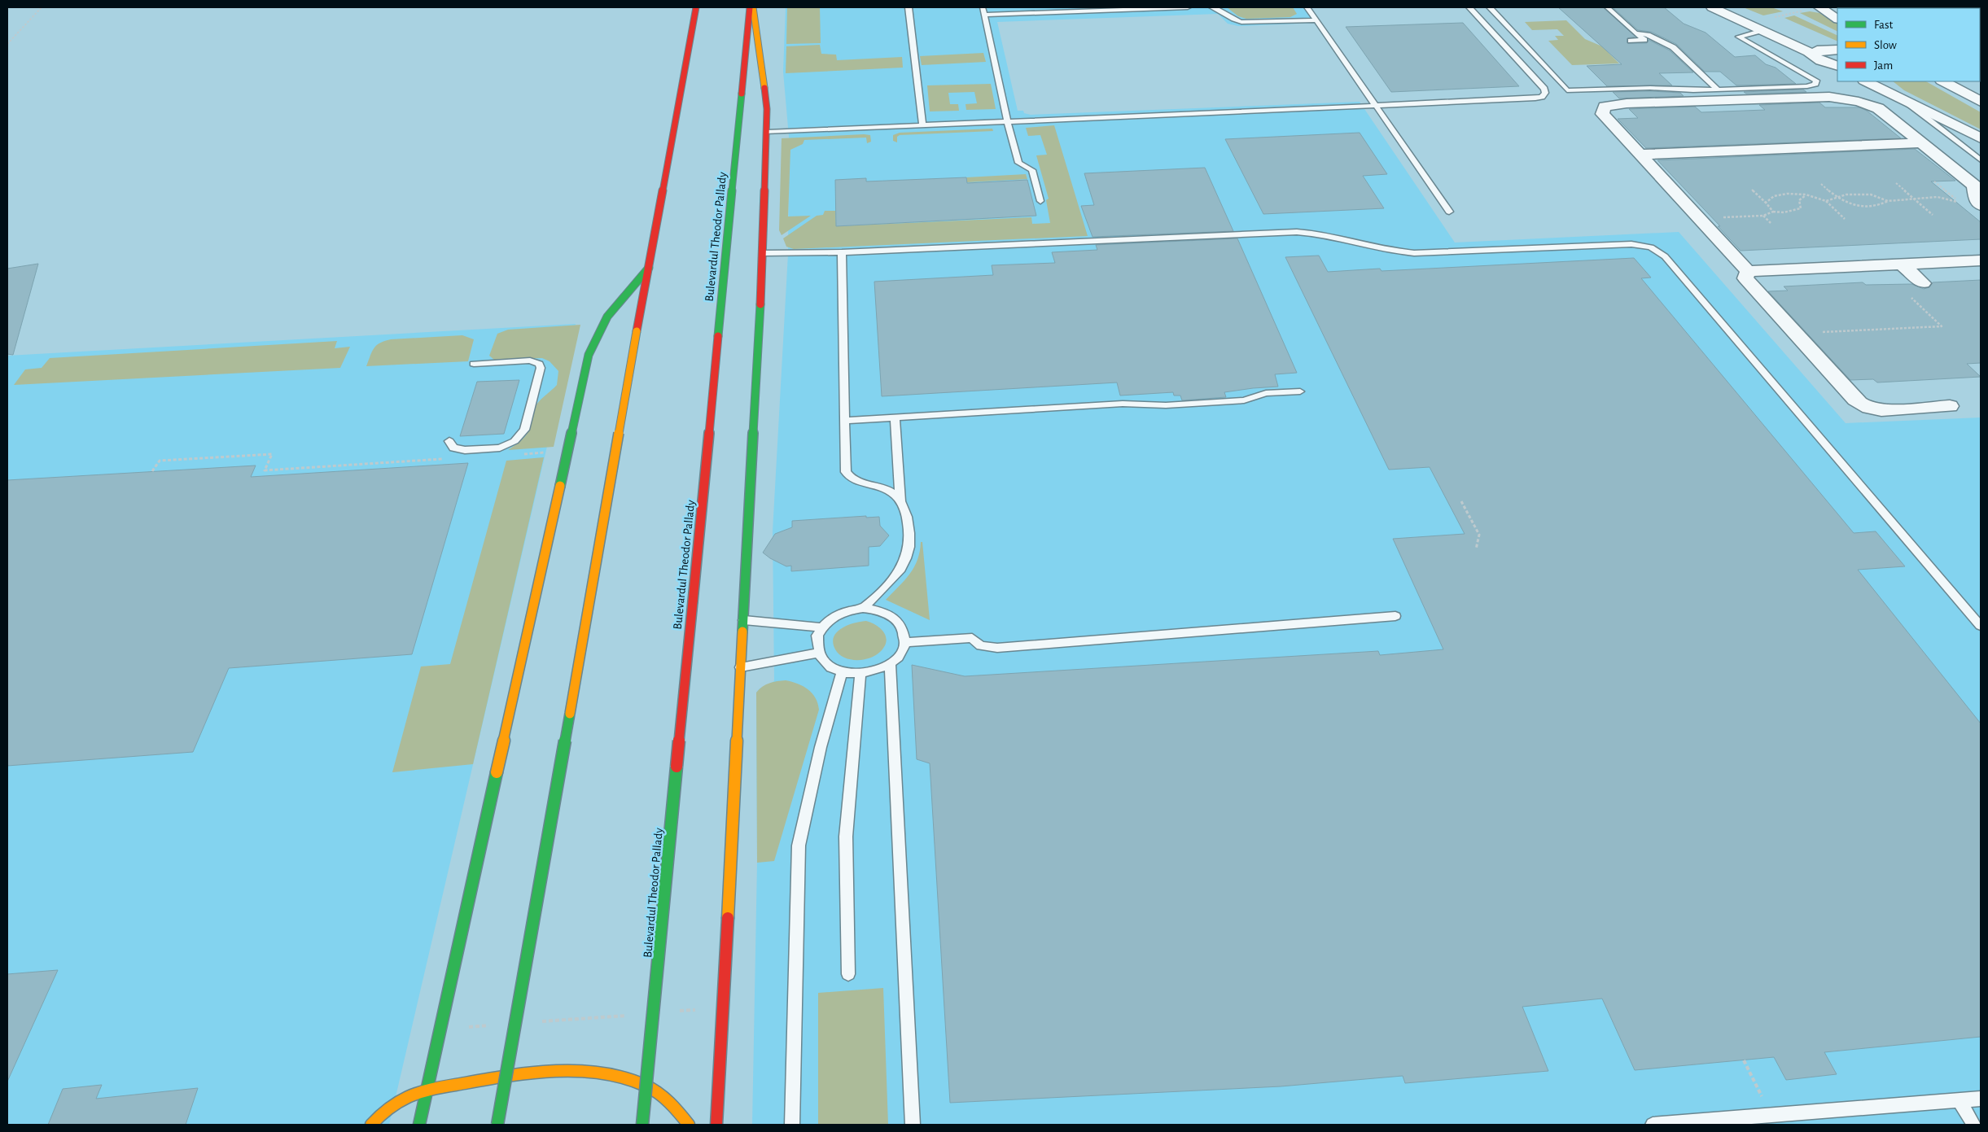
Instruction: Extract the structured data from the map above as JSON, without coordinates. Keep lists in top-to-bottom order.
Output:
{
  "streets": {
    "main road": ["Bulevardul Theodor Pallady"]
  },
  "legend": ["Fast", "Slow", "Jam"]
}
